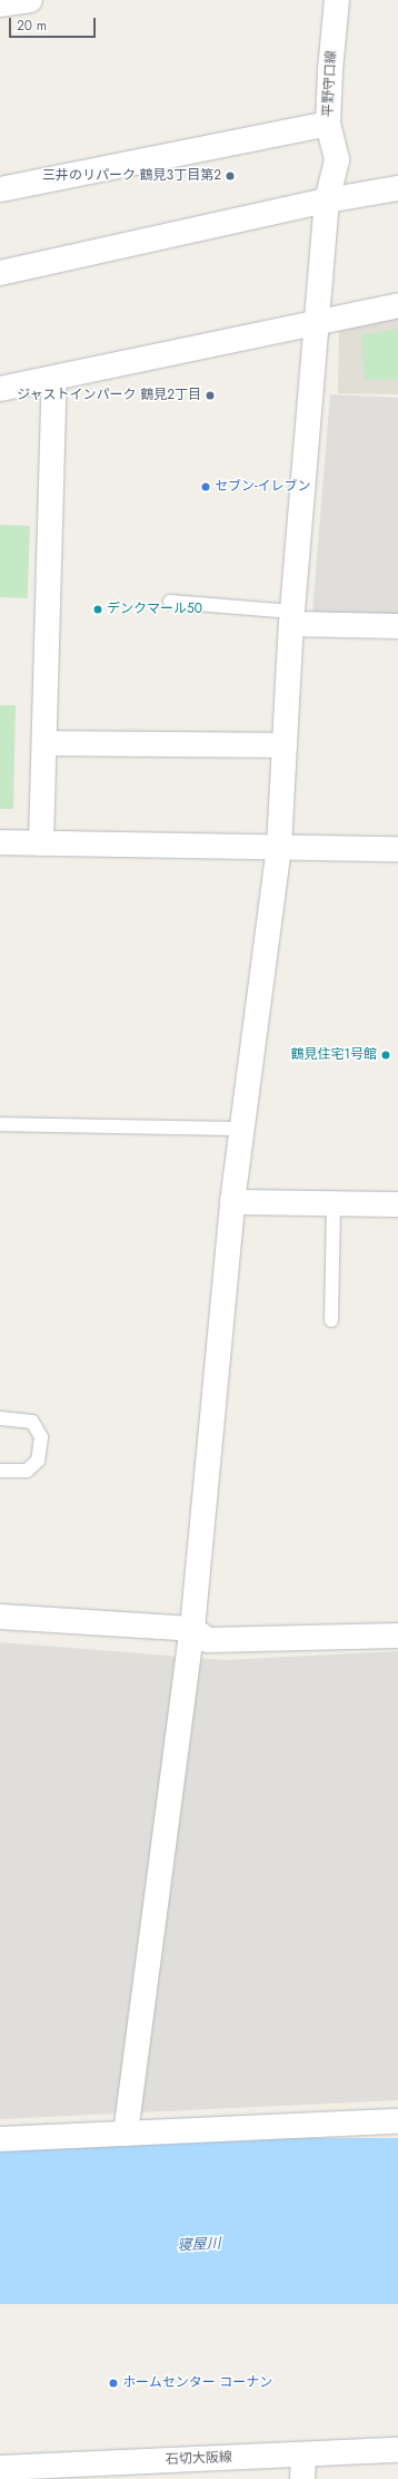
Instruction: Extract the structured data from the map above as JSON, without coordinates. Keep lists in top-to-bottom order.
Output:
{
  "streets": {
    "street": ["平野守口線", "石切大阪線"]
  },
  "water": ["寝屋川"],
  "places": [
    "三井のリパーク 鶴見3丁目第2",
    "ジャストインパーク 鶴見2丁目",
    "セブン-イレブン",
    "デンクマール50",
    "鶴見住宅1号館",
    "ホームセンター コーナン"
  ],
  "scale_bar": "20 m"
}
